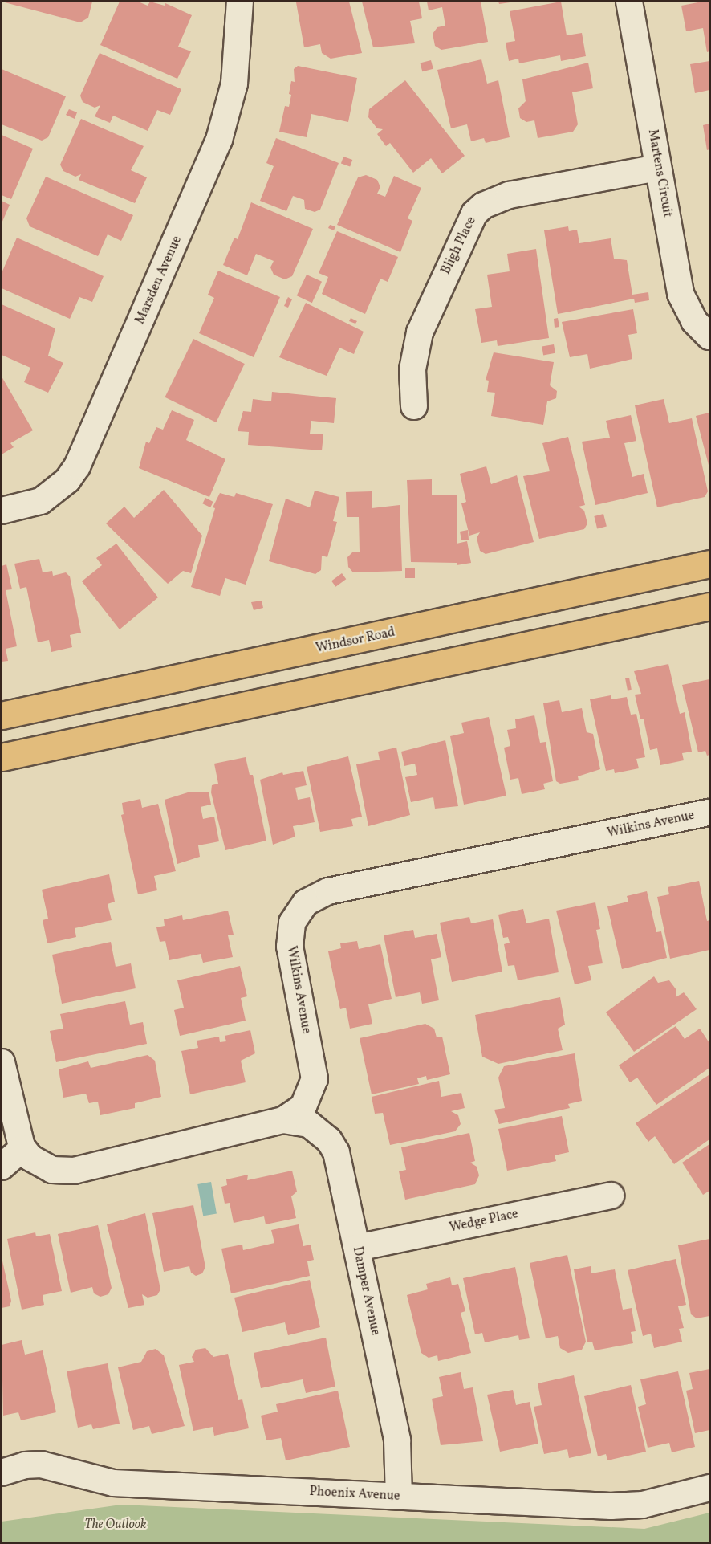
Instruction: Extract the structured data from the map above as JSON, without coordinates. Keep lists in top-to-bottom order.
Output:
{
  "streets": {
    "main road": ["Windsor Road"],
    "street": [
      "Martens Circuit",
      "Bligh Place",
      "Marsden Avenue",
      "Wilkins Avenue",
      "Wedge Place",
      "Damper Avenue",
      "Phoenix Avenue"
    ]
  },
  "crossings": [
    ["Martens Circuit", "Bligh Place"],
    ["Wilkins Avenue", "Damper Avenue"],
    ["Wedge Place", "Damper Avenue"],
    ["Damper Avenue", "Phoenix Avenue"]
  ],
  "parks": ["The Outlook"]
}
